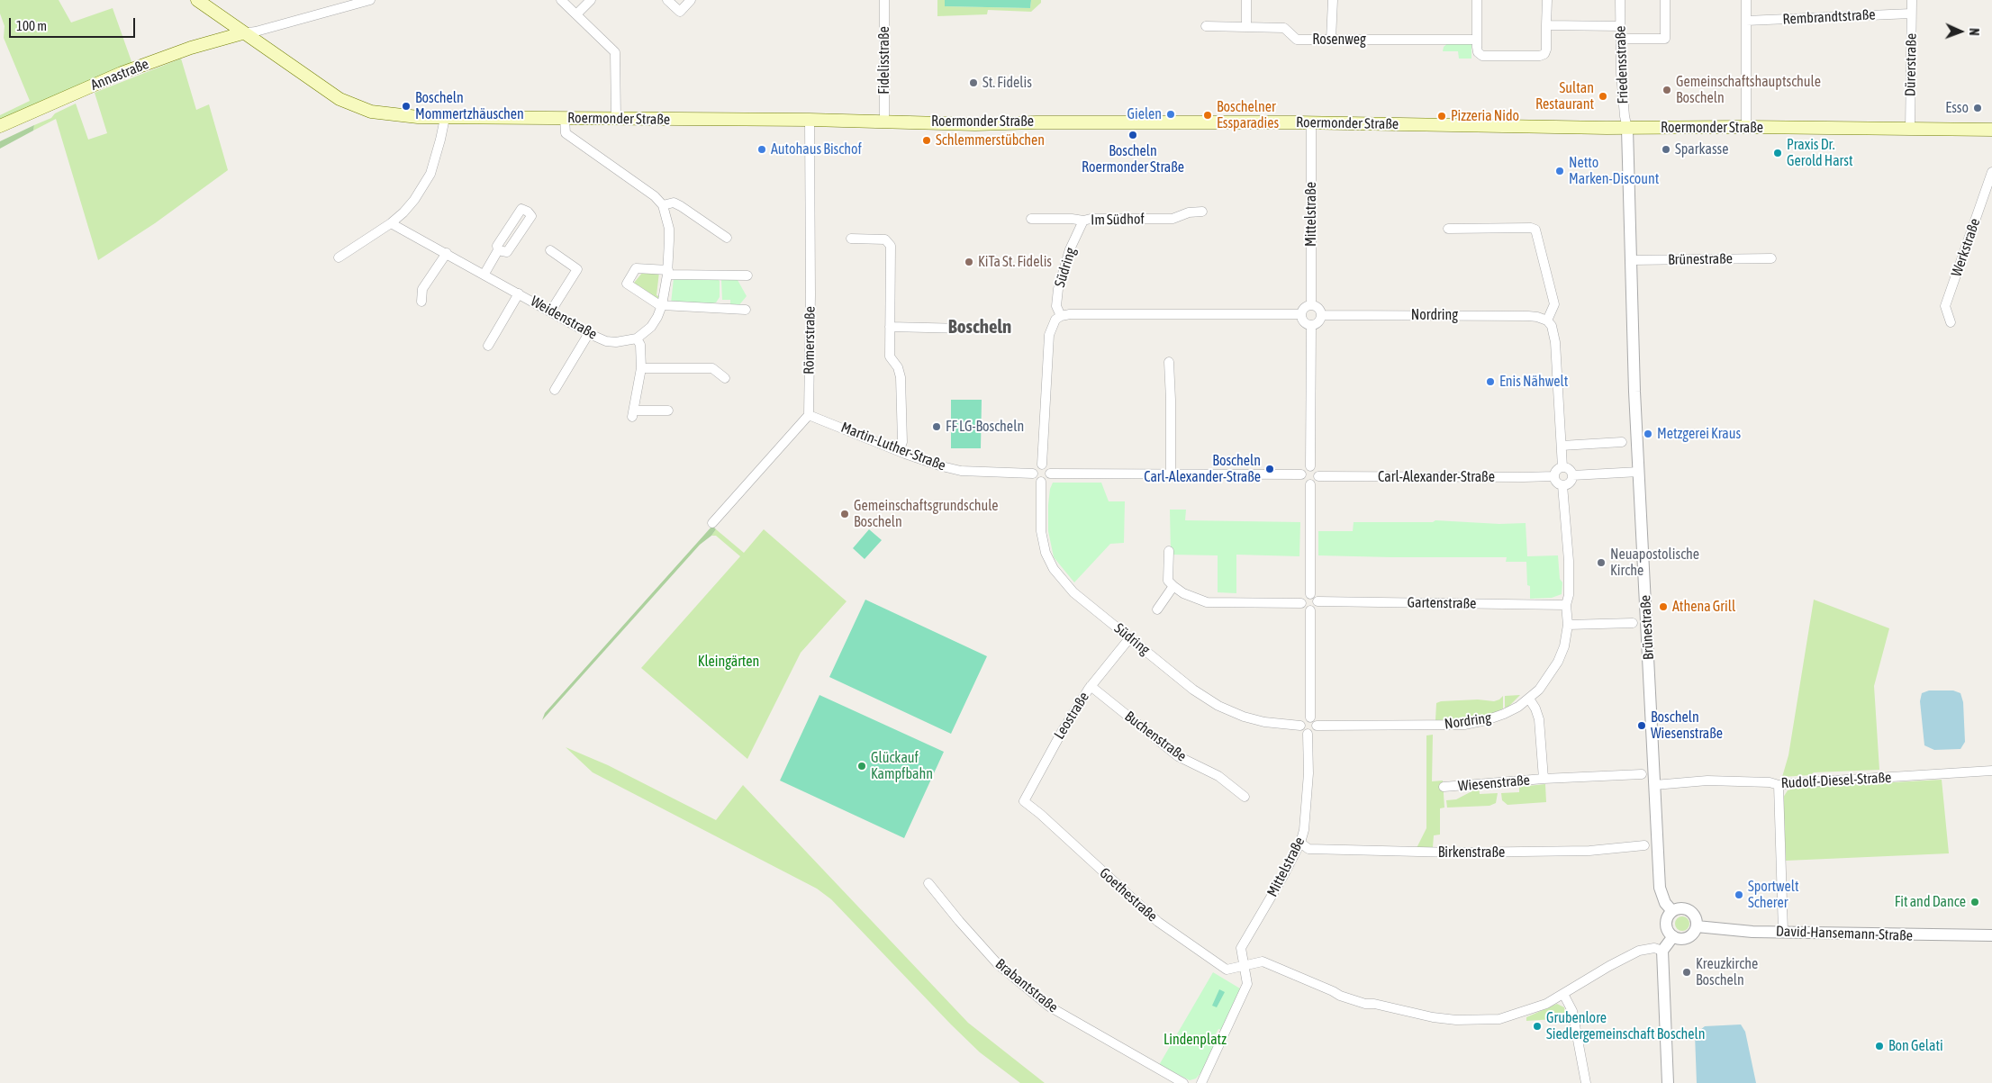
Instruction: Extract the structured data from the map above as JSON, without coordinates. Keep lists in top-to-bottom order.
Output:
{
  "streets": {
    "main road": ["Annastraße", "Roermonder Straße"],
    "street": [
      "Rembrandtstraße",
      "Rosenweg",
      "Fidelisstraße",
      "Friedensstraße",
      "Dürerstraße",
      "Mittelstraße",
      "Im Südhof",
      "Werkstraße",
      "Brünestraße",
      "Südring",
      "Nordring",
      "Weidenstraße",
      "Römerstraße",
      "Martin-Luther-Straße",
      "Carl-Alexander-Straße",
      "Gartenstraße",
      "Leostraße",
      "Buchenstraße",
      "Rudolf-Diesel-Straße",
      "Wiesenstraße",
      "Birkenstraße",
      "Goethestraße",
      "David-Hansemann-Straße",
      "Brabantstraße"
    ]
  },
  "crossings": [
    ["Rembrandtstraße", "Dürerstraße"],
    ["Fidelisstraße", "Roermonder Straße"],
    ["Friedensstraße", "Roermonder Straße"],
    ["Friedensstraße", "Brünestraße"],
    ["Dürerstraße", "Roermonder Straße"],
    ["Annastraße", "Roermonder Straße"],
    ["Roermonder Straße", "Mittelstraße"],
    ["Roermonder Straße", "Brünestraße"],
    ["Roermonder Straße", "Römerstraße"],
    ["Mittelstraße", "Südring"],
    ["Mittelstraße", "Nordring"],
    ["Mittelstraße", "Birkenstraße"],
    ["Mittelstraße", "Goethestraße"],
    ["Im Südhof", "Südring"],
    ["Brünestraße", "Rudolf-Diesel-Straße"],
    ["Brünestraße", "David-Hansemann-Straße"],
    ["Südring", "Nordring"],
    ["Südring", "Martin-Luther-Straße"],
    ["Südring", "Leostraße"],
    ["Nordring", "Carl-Alexander-Straße"],
    ["Nordring", "Gartenstraße"],
    ["Nordring", "Wiesenstraße"],
    ["Römerstraße", "Martin-Luther-Straße"],
    ["Leostraße", "Buchenstraße"],
    ["Leostraße", "Goethestraße"]
  ],
  "districts": ["Boscheln"],
  "parks": ["Kleingärten", "Lindenplatz"],
  "places": [
    "St. Fidelis",
    "Gemeinschaftshauptschule Boscheln",
    "Sultan Restaurant",
    "Boscheln Mommertzhäuschen",
    "Esso",
    "Gielen",
    "Boschelner Essparadies",
    "Pizzeria Nido",
    "Boscheln Roermonder Straße",
    "Schlemmerstübchen",
    "Autohaus Bischof",
    "Sparkasse",
    "Praxis Dr. Gerold Harst",
    "Netto Marken-Discount",
    "KiTa St. Fidelis",
    "Enis Nähwelt",
    "FF LG-Boscheln",
    "Metzgerei Kraus",
    "Boscheln Carl-Alexander-Straße",
    "Gemeinschaftsgrundschule Boscheln",
    "Neuapostolische Kirche",
    "Athena Grill",
    "Boscheln Wiesenstraße",
    "Glückauf Kampfbahn",
    "Sportwelt Scherer",
    "Fit and Dance",
    "Kreuzkirche Boscheln",
    "Grubenlore Siedlergemeinschaft Boscheln",
    "Bon Gelati"
  ],
  "scale_bar": "100 m",
  "north": "right"
}
